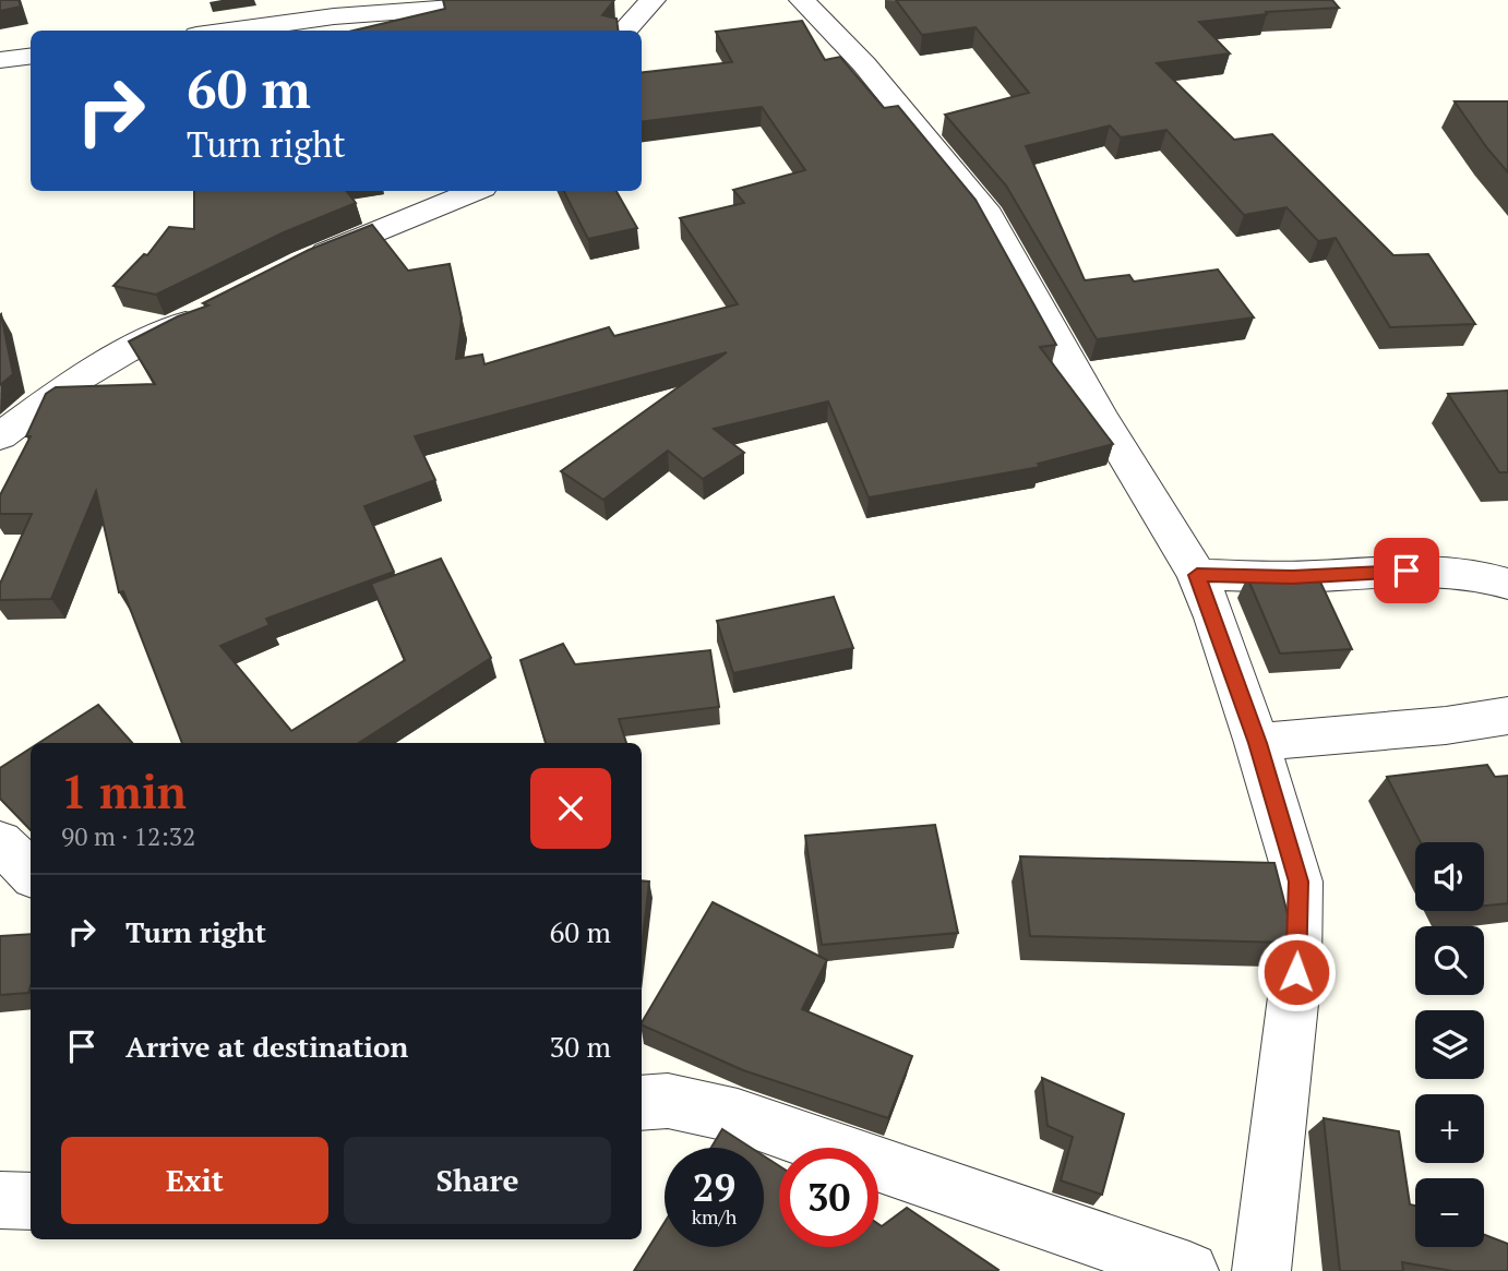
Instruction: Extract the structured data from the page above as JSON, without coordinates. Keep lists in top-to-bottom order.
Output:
{
  "page": {
    "turn": ["60 m", "Turn right"],
    "heading": ["1 min", "90 m · 12:32"],
    "map_buttons": ["+", "−"],
    "list": [
      {
        "name": "Turn right",
        "value": "60 m"
      },
      {
        "name": "Arrive at destination",
        "value": "30 m"
      }
    ],
    "buttons": ["Exit", "Share"],
    "speed": "29 km/h",
    "limit": "30"
  }
}
